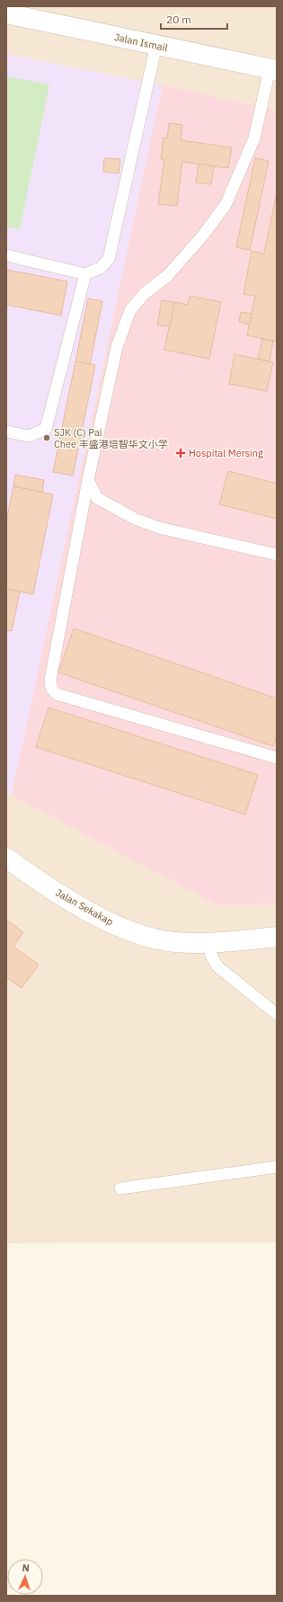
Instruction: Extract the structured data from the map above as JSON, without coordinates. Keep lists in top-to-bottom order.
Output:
{
  "streets": {
    "street": ["Jalan Ismail", "Jalan Sekakap"]
  },
  "places": {
    "other": ["SJK (C) Pai Chee 丰盛港培智华文小学"],
    "health": ["Hospital Mersing"]
  },
  "scale_bar": "20 m",
  "north": "top"
}
